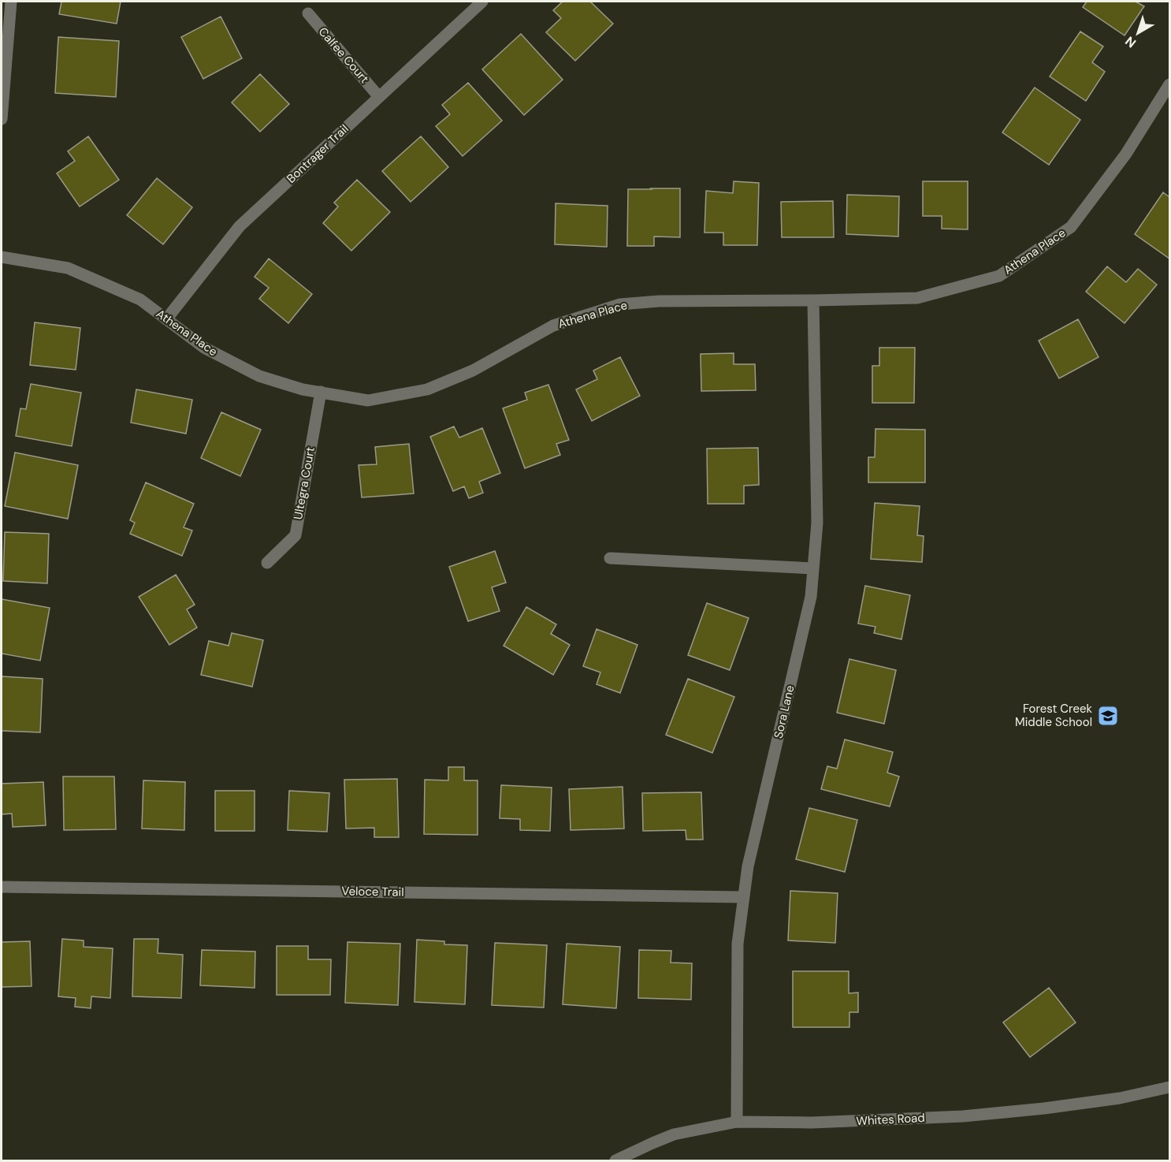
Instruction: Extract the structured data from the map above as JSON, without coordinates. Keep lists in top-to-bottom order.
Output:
{
  "streets": {
    "street": [
      "Calfee Court",
      "Bontrager Trail",
      "Athena Place",
      "Ultegra Court",
      "Sora Lane",
      "Veloce Trail",
      "Whites Road"
    ]
  },
  "crossings": [
    ["Calfee Court", "Bontrager Trail"],
    ["Bontrager Trail", "Athena Place"],
    ["Athena Place", "Ultegra Court"],
    ["Athena Place", "Sora Lane"],
    ["Sora Lane", "Veloce Trail"],
    ["Sora Lane", "Whites Road"]
  ],
  "places": {
    "school or university": ["Forest Creek Middle School"]
  },
  "north": "bottom left"
}
